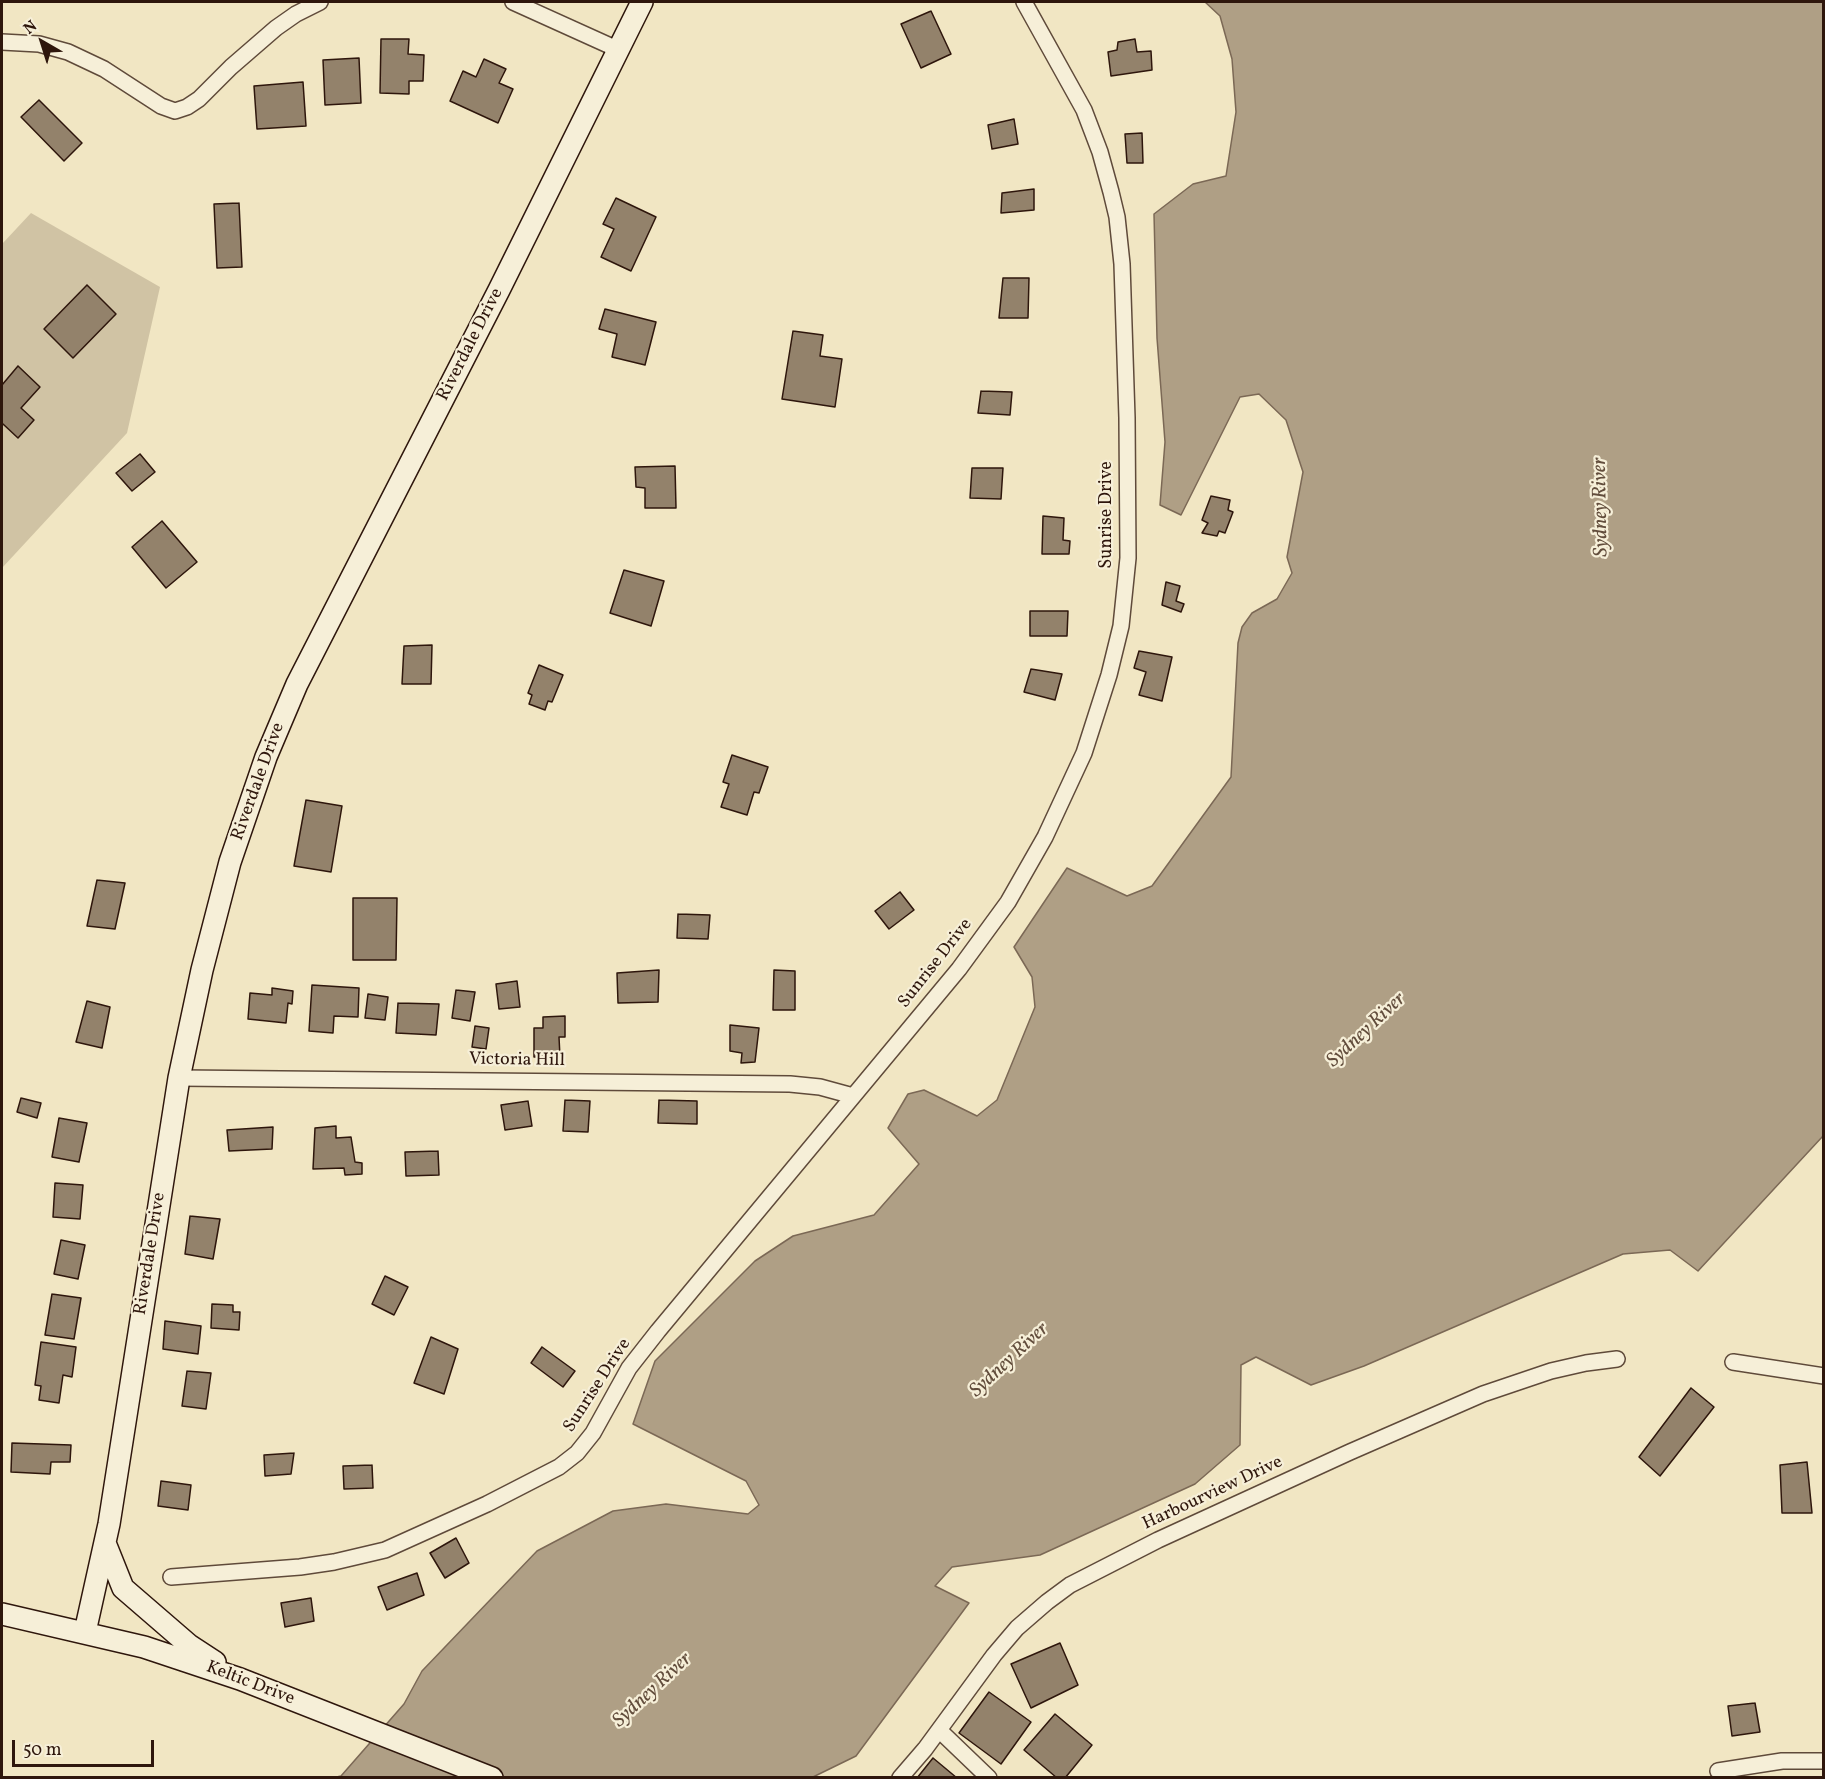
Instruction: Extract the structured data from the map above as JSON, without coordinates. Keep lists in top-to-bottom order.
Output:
{
  "streets": {
    "main road": ["Riverdale Drive", "Keltic Drive"],
    "street": ["Sunrise Drive", "Victoria Hill", "Harbourview Drive"]
  },
  "crossings": [
    ["Riverdale Drive", "Victoria Hill"],
    ["Riverdale Drive", "Keltic Drive"],
    ["Sunrise Drive", "Victoria Hill"]
  ],
  "water": ["Sydney River"],
  "scale_bar": "50 m",
  "north": "top left"
}
